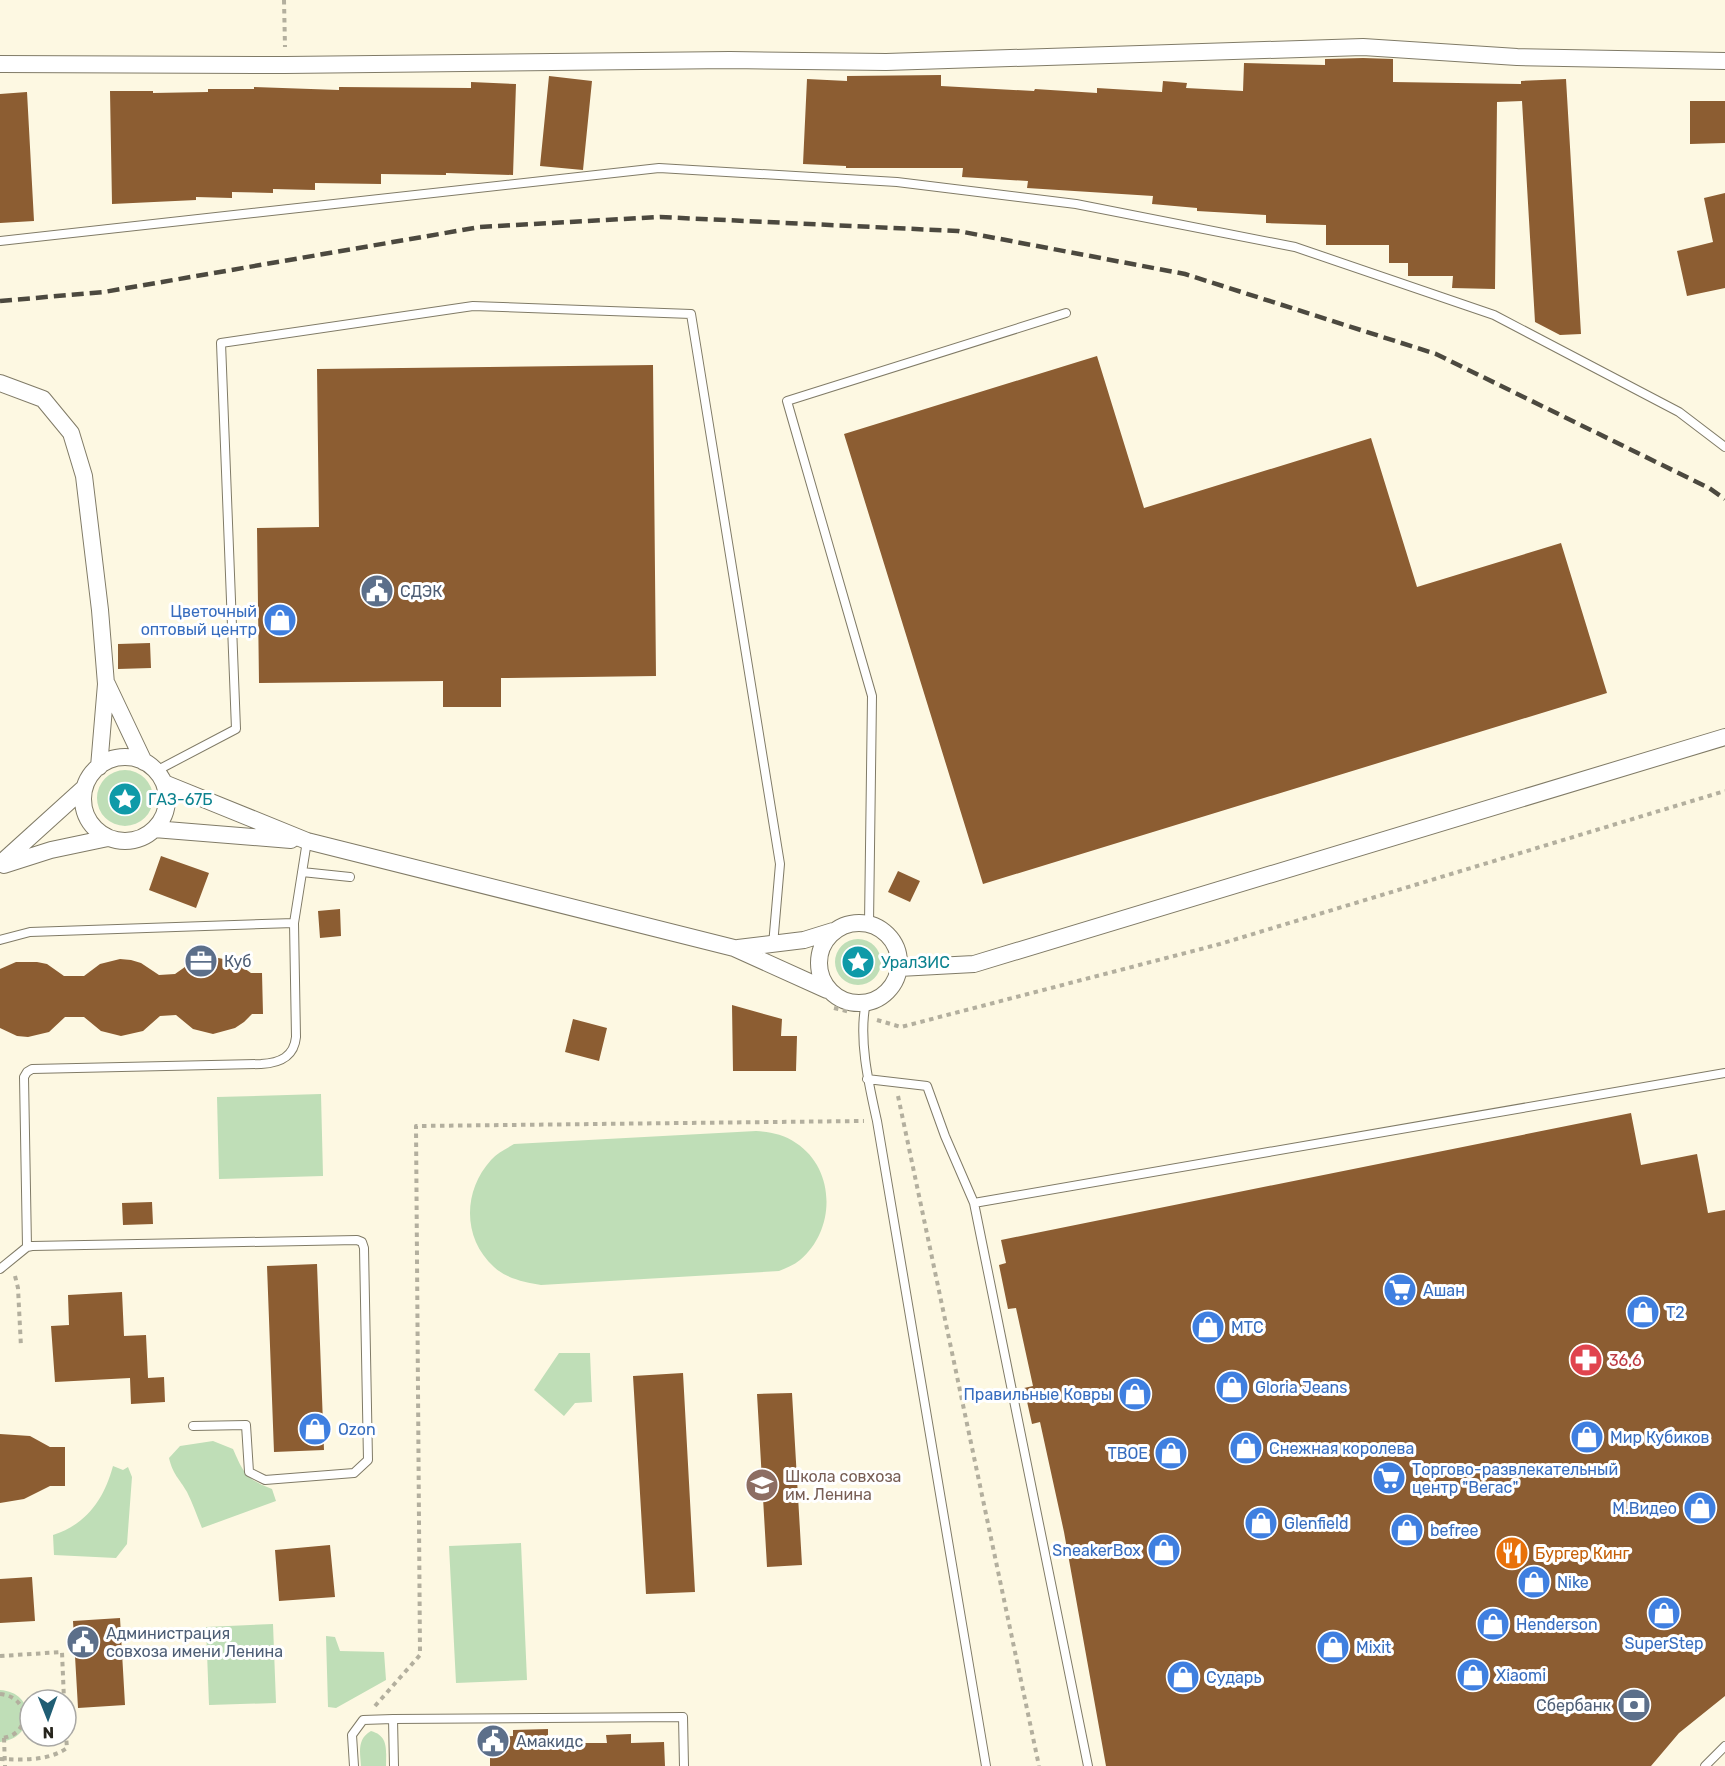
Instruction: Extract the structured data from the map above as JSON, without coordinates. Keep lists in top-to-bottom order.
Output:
{
  "places": {
    "public building": ["СДЭК", "Администрация совхоза имени Ленина", "Амакидс"],
    "shop": [
      "Цветочный оптовый центр",
      "T2",
      "МТС",
      "Gloria Jeans",
      "Правильные Ковры",
      "Ozon",
      "Мир Кубиков",
      "Снежная королева",
      "ТВОЕ",
      "М.Видео",
      "Glenfield",
      "befree",
      "SneakerBox",
      "Nike",
      "SuperStep",
      "Henderson",
      "Mixit",
      "Xiaomi",
      "Сударь"
    ],
    "place": ["ГАЗ-67Б", "УралЗИС"],
    "office": ["Куб"],
    "supermarket": ["Ашан", "Торгово-развлекательный центр \"Вегас\""],
    "pharmacy": ["36,6"],
    "school or university": ["Школа совхоза им. Ленина"],
    "restaurant": ["Бургер Кинг"],
    "bank": ["Сбербанк"]
  },
  "north": "bottom"
}
